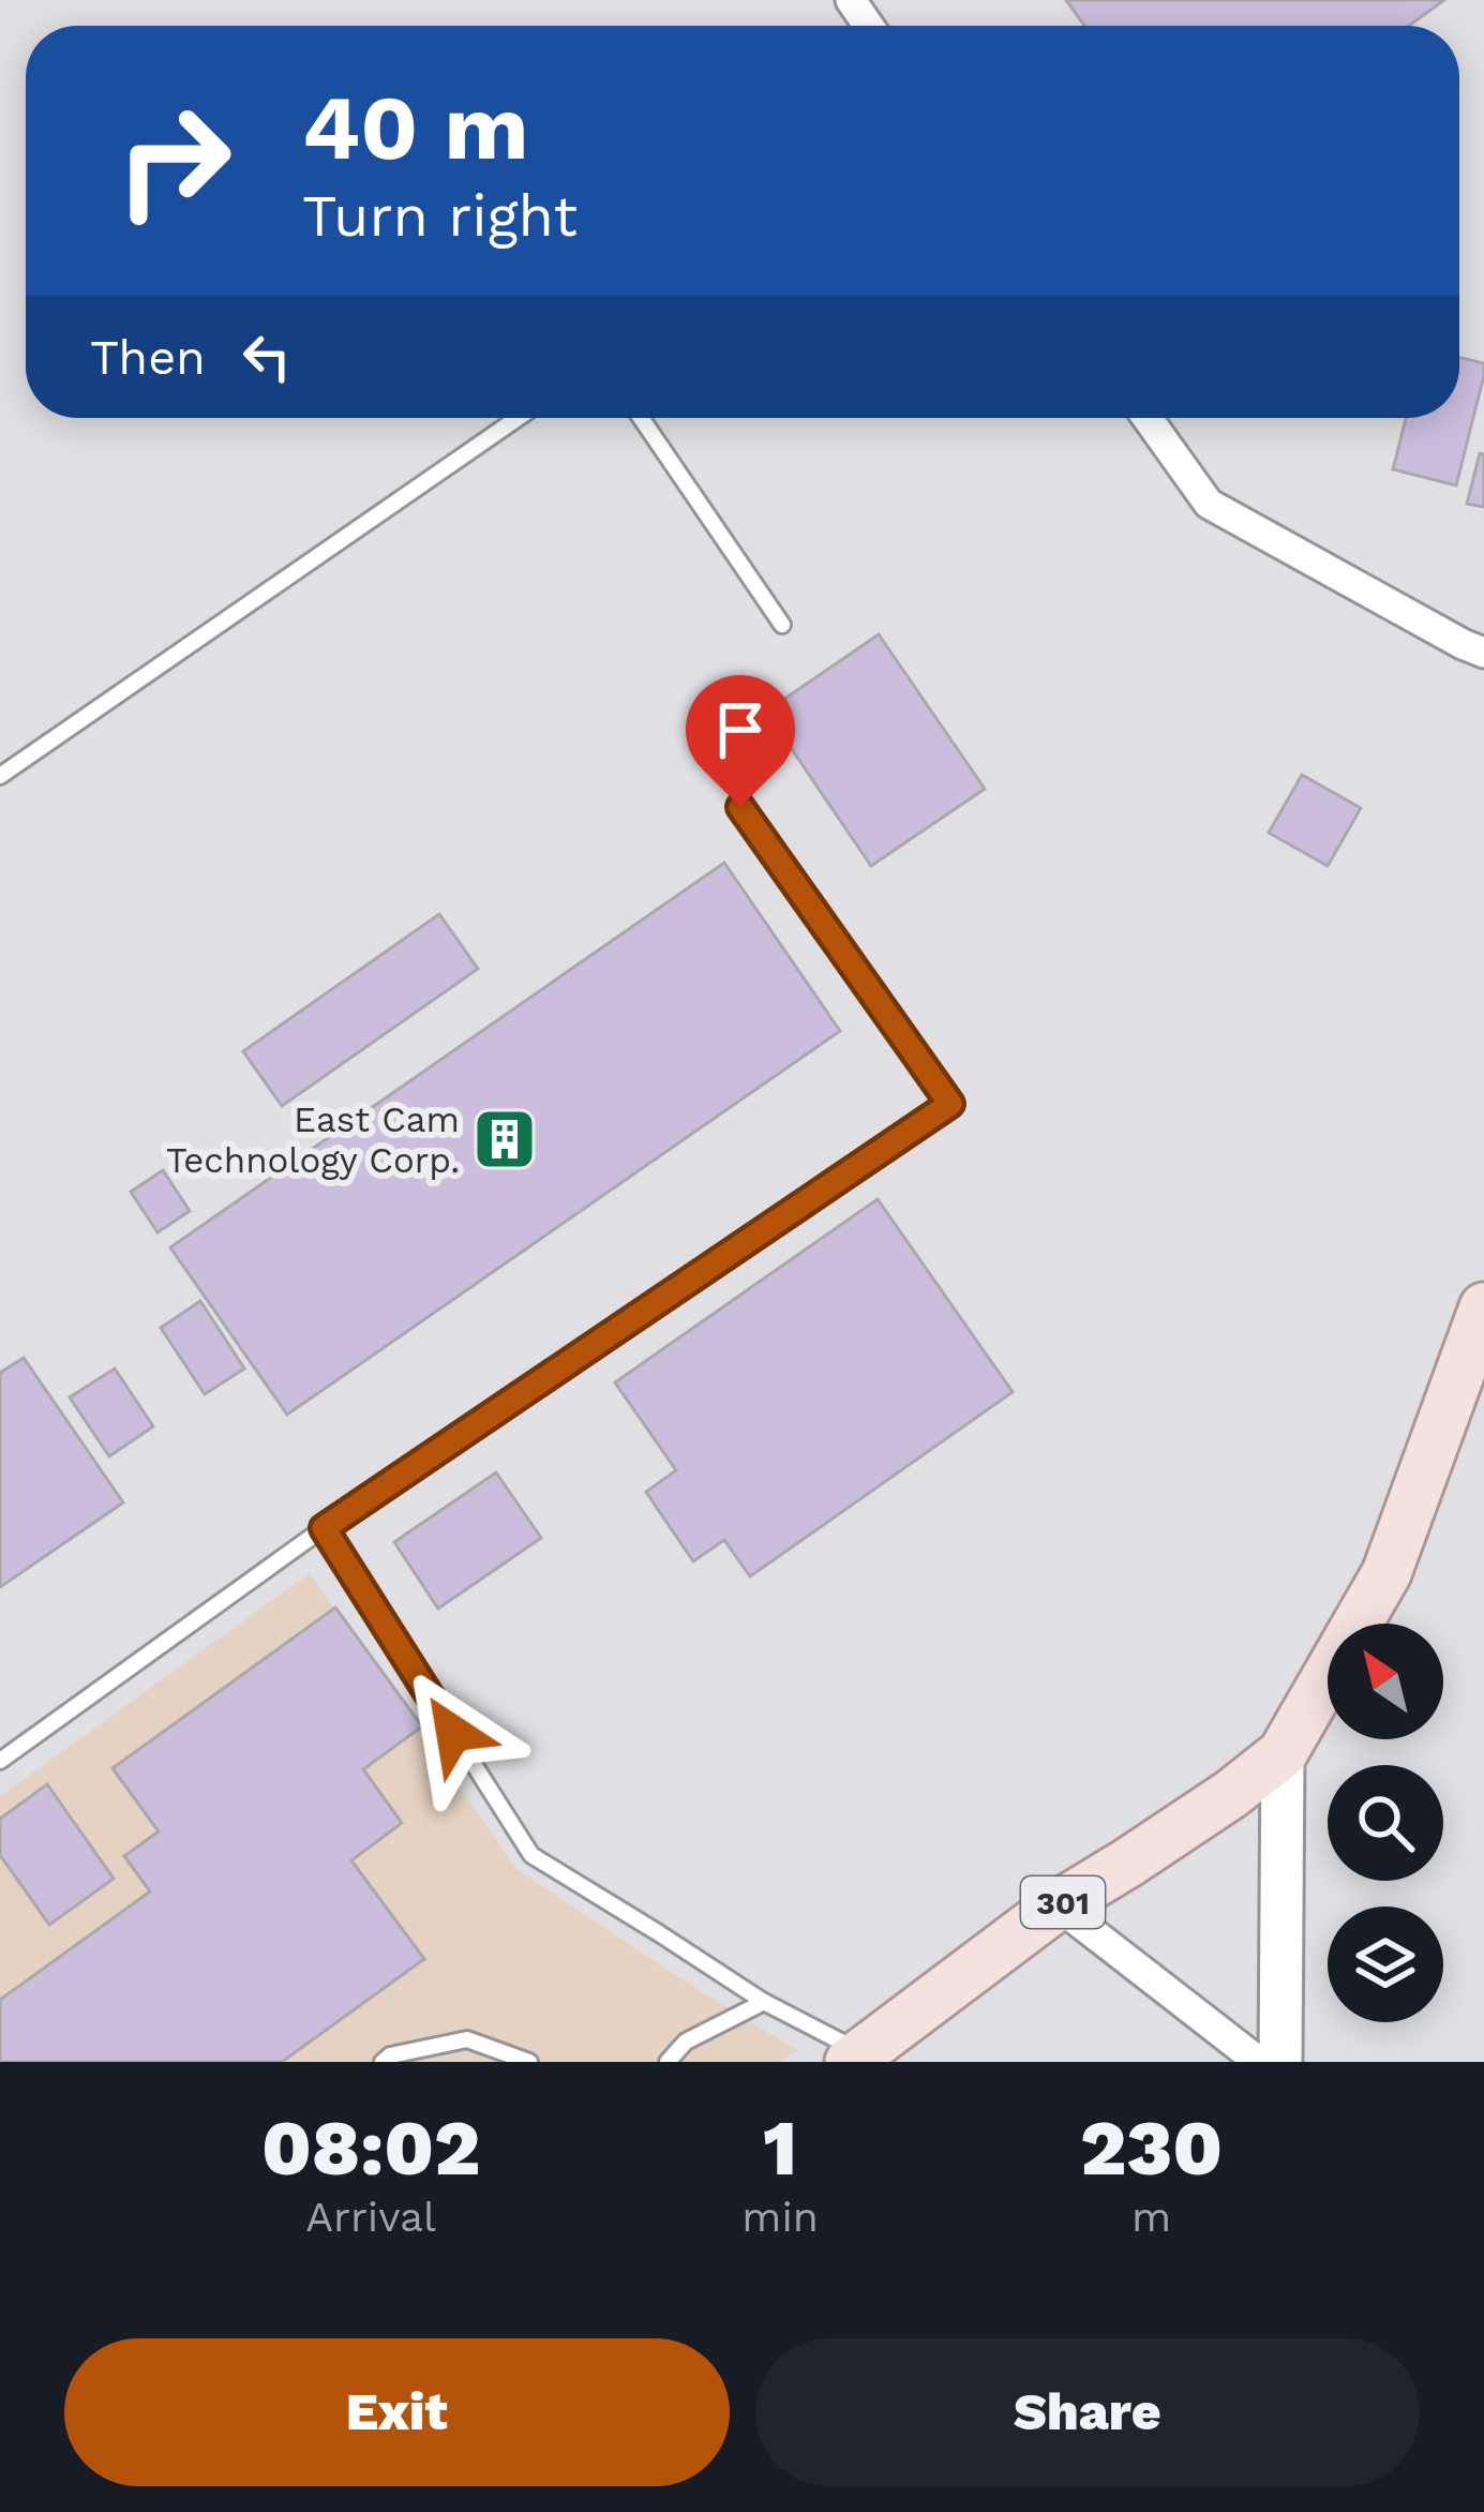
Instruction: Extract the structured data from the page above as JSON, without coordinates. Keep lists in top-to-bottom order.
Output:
{
  "streets": {
    "main road": ["301"]
  },
  "places": {
    "building": ["East Cam Technology Corp."]
  },
  "north": "top left",
  "page": {
    "turn": ["40 m", "Turn right"],
    "then": "Then",
    "eta": [
      "08:02",
      "Arrival",
      "1",
      "min",
      "230",
      "m"
    ],
    "buttons": ["Exit", "Share"]
  }
}
